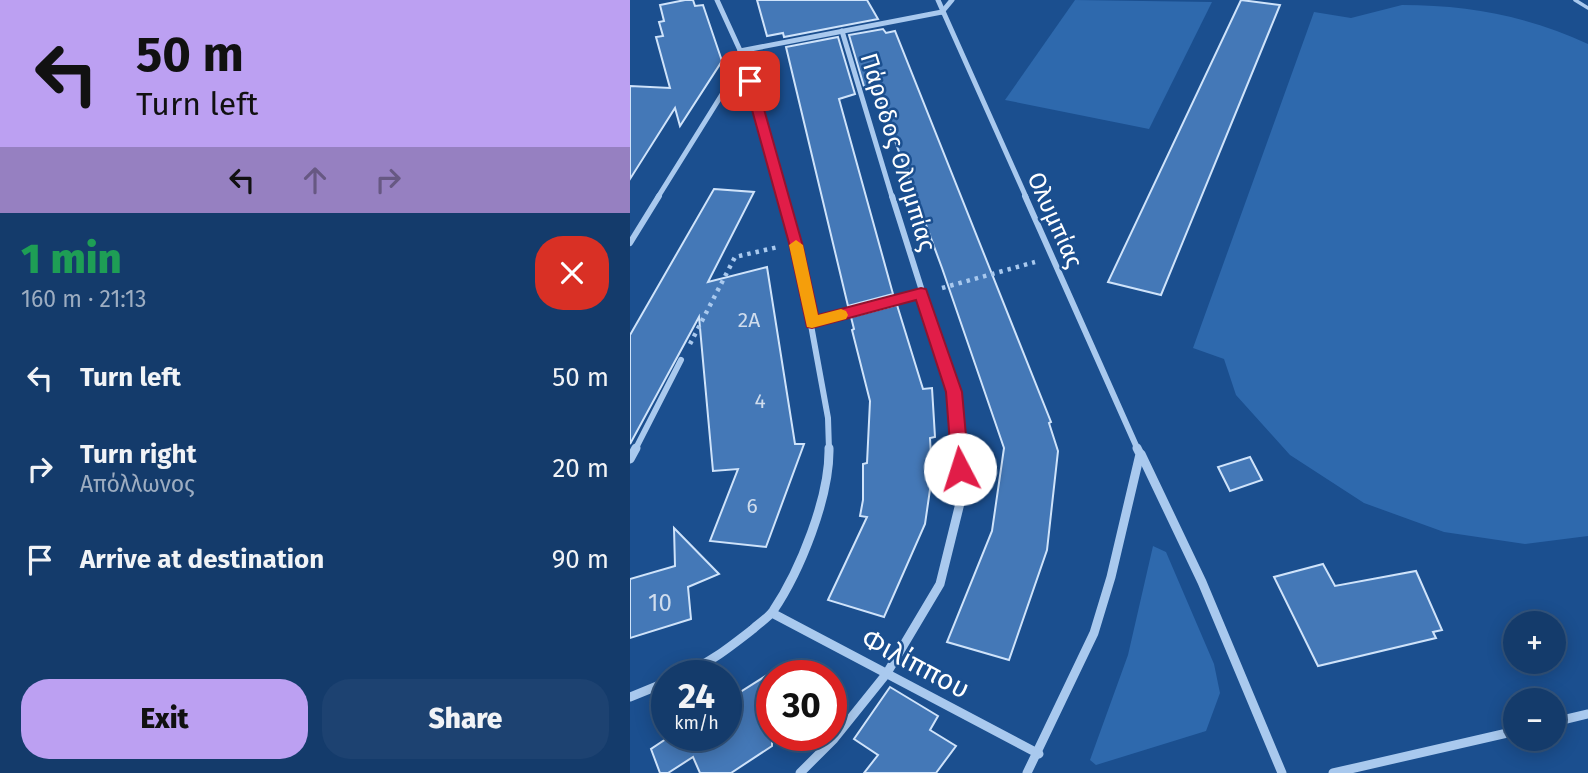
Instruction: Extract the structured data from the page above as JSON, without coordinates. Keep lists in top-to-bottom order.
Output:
{
  "streets": {
    "street": ["Πάροδος Ολυμπίας", "Ολυμπίας", "Φιλίππου"]
  },
  "crossings": [
    ["Πάροδος Ολυμπίας", "Φιλίππου"]
  ],
  "house_numbers": [
    "2A",
    "4",
    "6",
    "10"
  ],
  "page": {
    "turn": ["50 m", "Turn left"],
    "heading": ["1 min", "160 m · 21:13"],
    "list": [
      {
        "name": "Turn left",
        "value": "50 m"
      },
      {
        "name": "Turn right",
        "note": "Απόλλωνος",
        "value": "20 m"
      },
      {
        "name": "Arrive at destination",
        "value": "90 m"
      }
    ],
    "map_buttons": ["+", "−"],
    "speed": "24 km/h",
    "limit": "30",
    "buttons": ["Exit", "Share"]
  }
}
